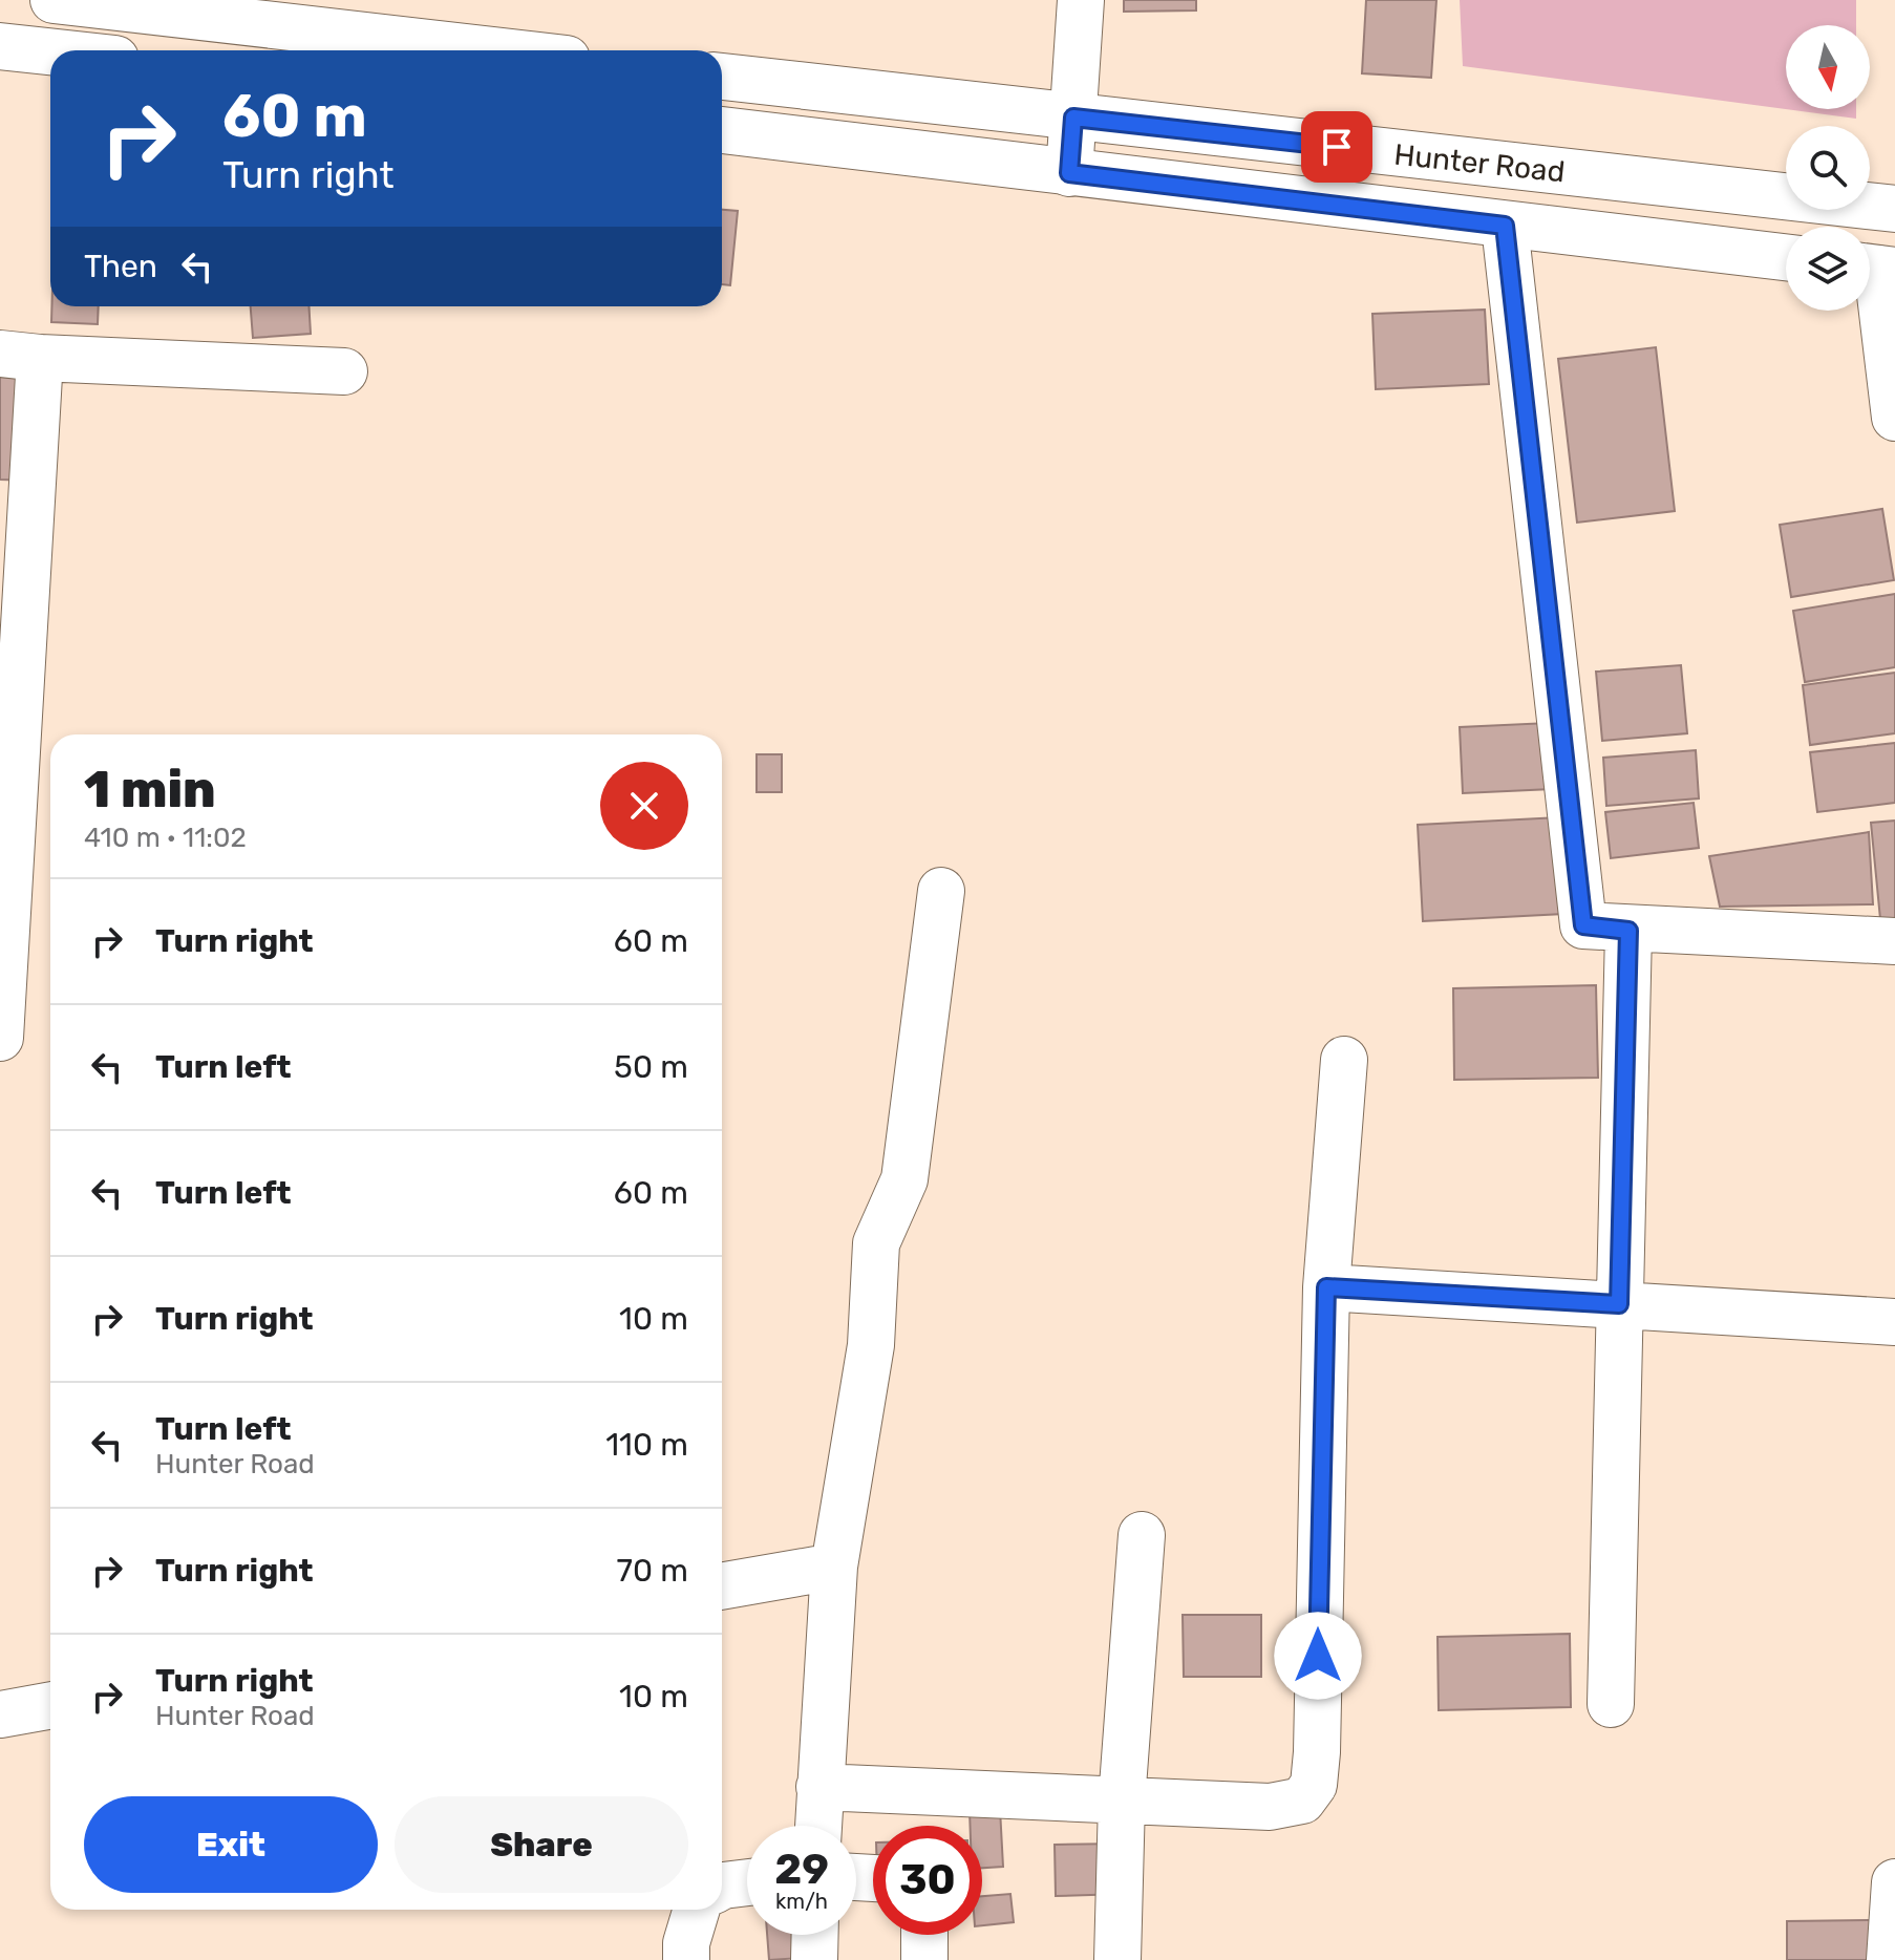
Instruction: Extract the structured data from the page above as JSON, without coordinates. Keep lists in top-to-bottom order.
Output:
{
  "streets": {
    "street": ["Hunter Road"]
  },
  "north": "bottom",
  "page": {
    "turn": ["60 m", "Turn right"],
    "then": "Then",
    "heading": ["1 min", "410 m · 11:02"],
    "list": [
      {
        "name": "Turn right",
        "value": "60 m"
      },
      {
        "name": "Turn left",
        "value": "50 m"
      },
      {
        "name": "Turn left",
        "value": "60 m"
      },
      {
        "name": "Turn right",
        "value": "10 m"
      },
      {
        "name": "Turn left",
        "note": "Hunter Road",
        "value": "110 m"
      },
      {
        "name": "Turn right",
        "value": "70 m"
      },
      {
        "name": "Turn right",
        "note": "Hunter Road",
        "value": "10 m"
      }
    ],
    "buttons": ["Exit", "Share"],
    "speed": "29 km/h",
    "limit": "30"
  }
}
